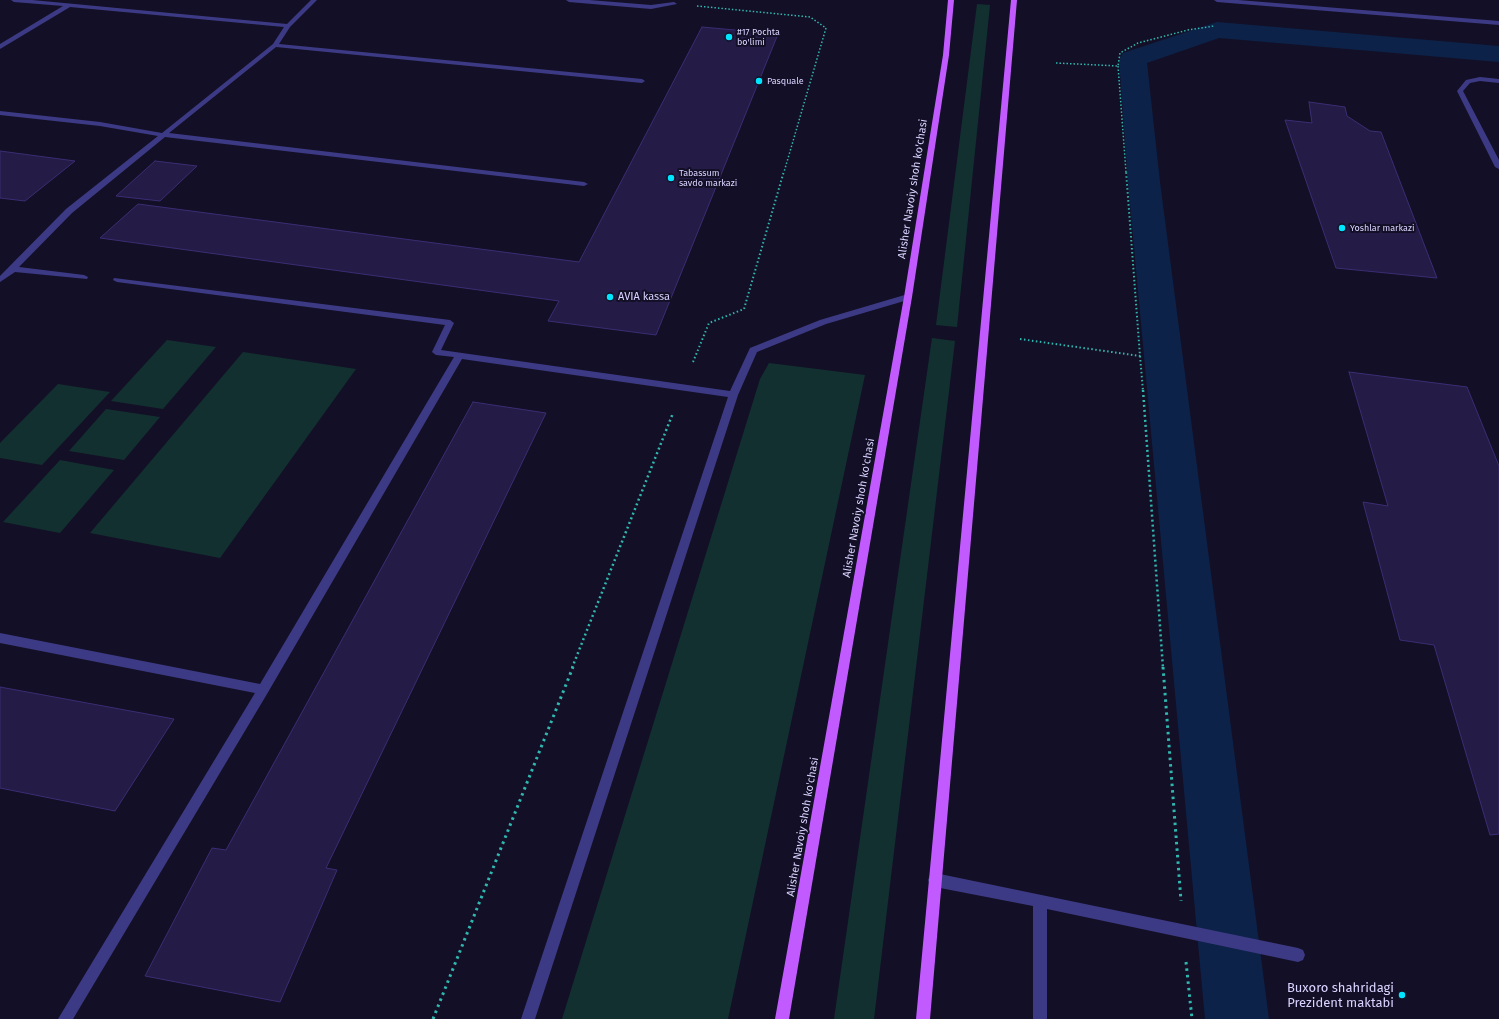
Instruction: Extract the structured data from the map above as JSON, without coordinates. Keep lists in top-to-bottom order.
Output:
{
  "streets": {
    "main road": ["Alisher Navoiy shoh ko'chasi"]
  },
  "places": [
    "#17 Pochta bo'limi",
    "Pasquale",
    "Tabassum savdo markazi",
    "Yoshlar markazi",
    "AVIA kassa",
    "Buxoro shahridagi Prezident maktabi"
  ]
}
